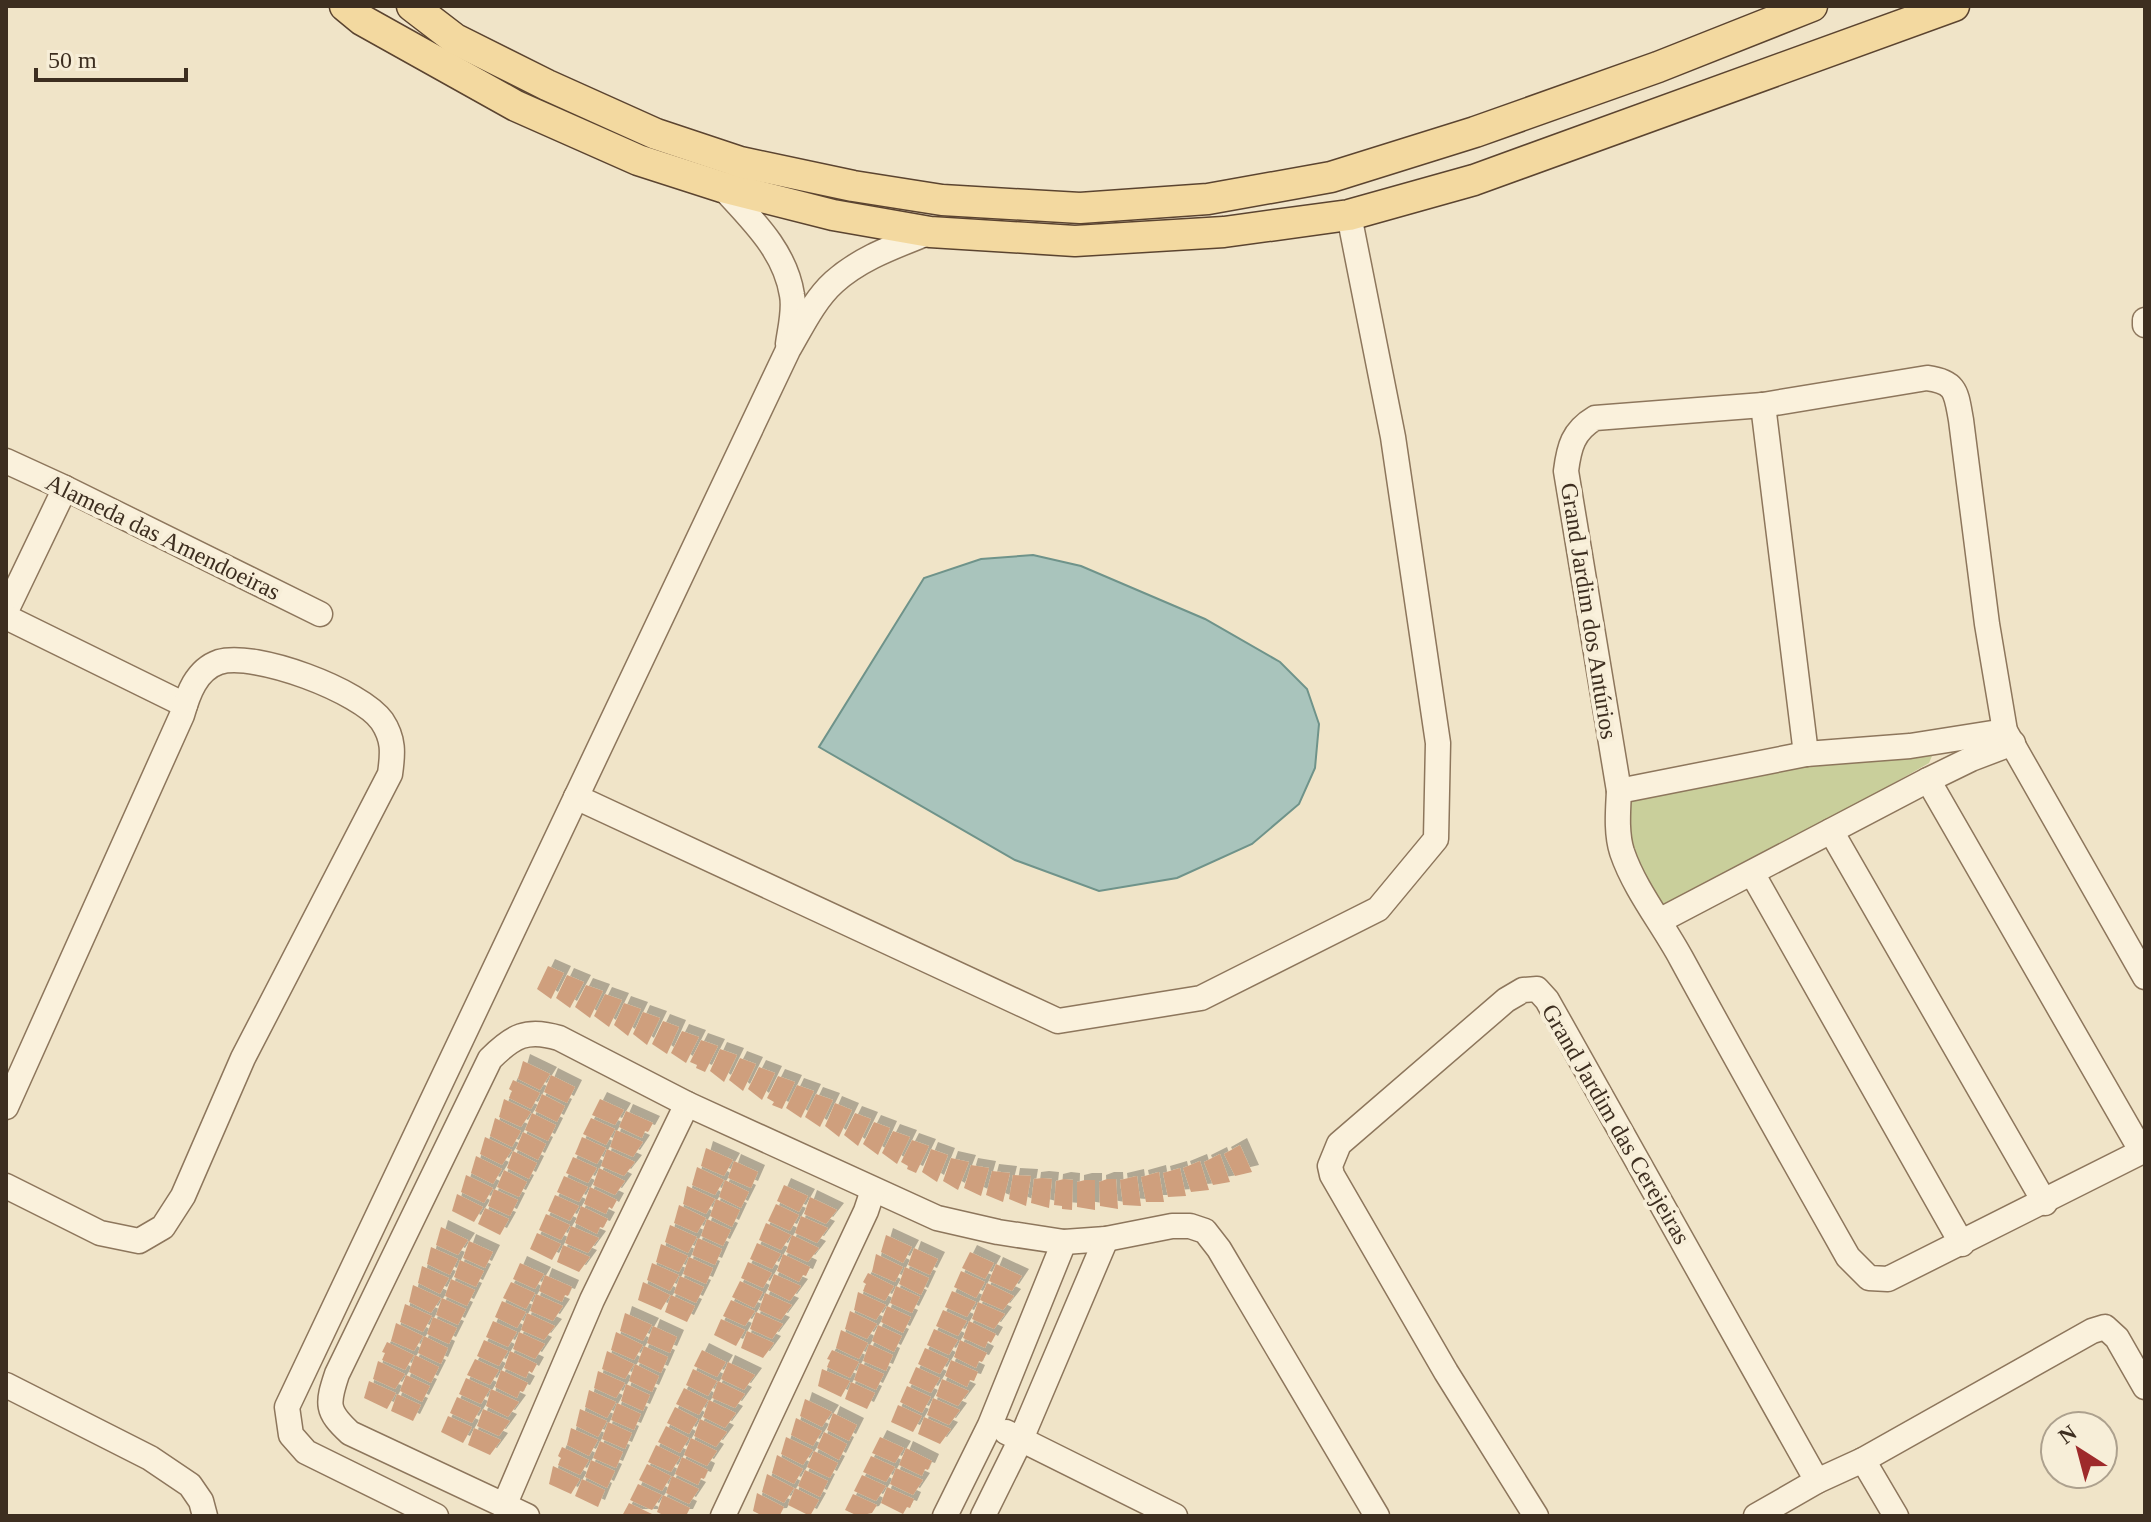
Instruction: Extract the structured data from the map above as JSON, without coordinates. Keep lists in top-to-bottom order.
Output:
{
  "streets": {
    "street": ["Alameda das Amendoeiras", "Grand Jardim dos Antúrios", "Grand Jardim das Cerejeiras"]
  },
  "scale_bar": "50 m",
  "north": "top left"
}
